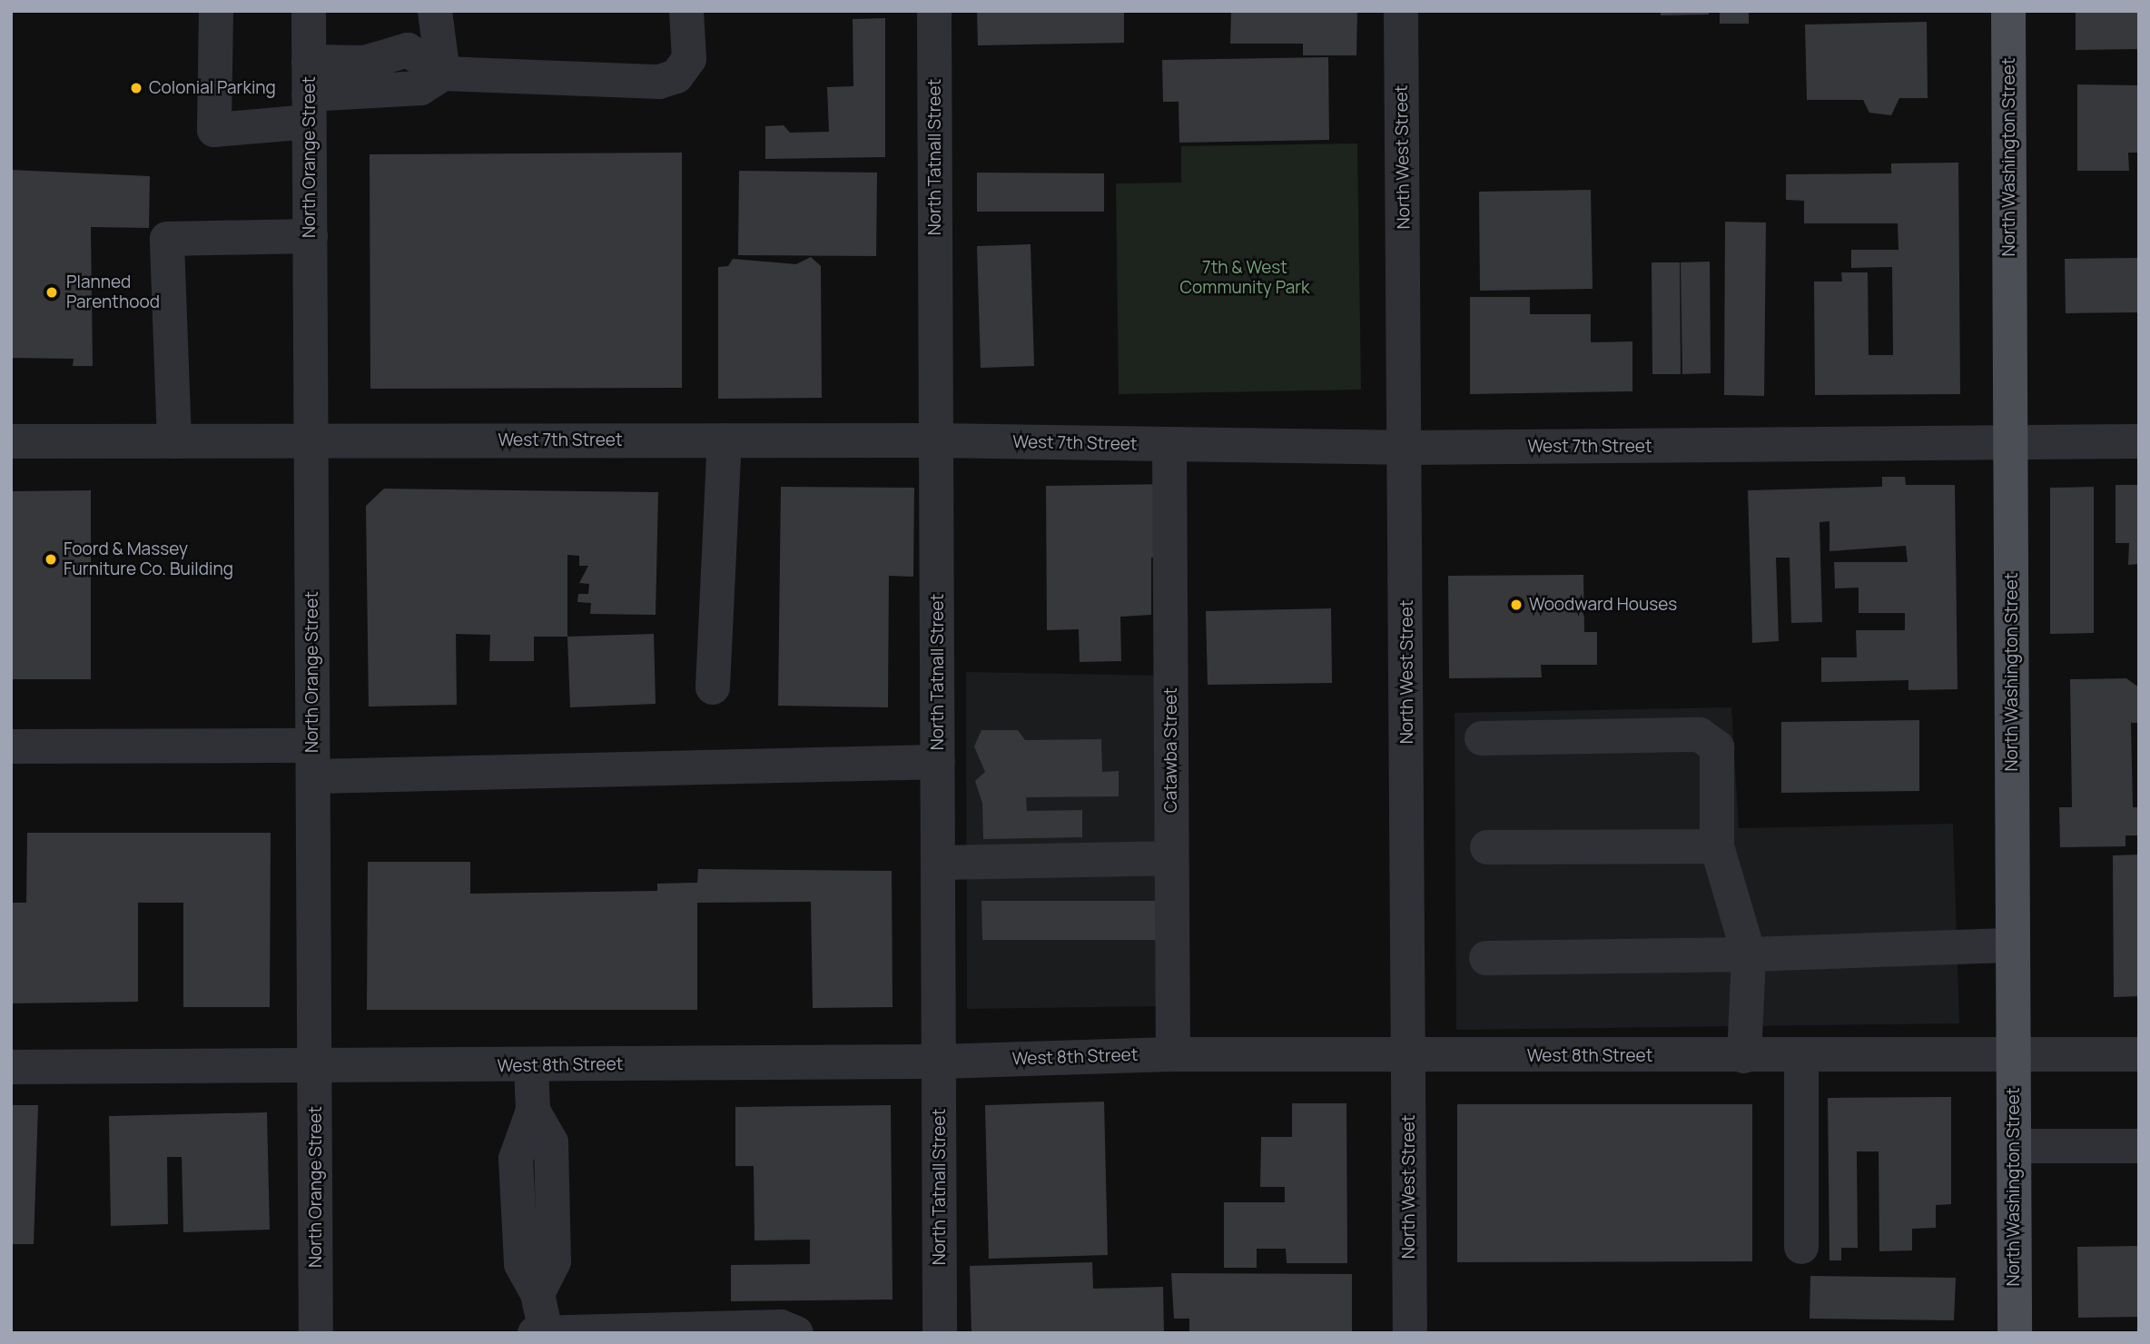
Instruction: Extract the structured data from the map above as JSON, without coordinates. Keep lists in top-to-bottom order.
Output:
{
  "streets": {
    "main road": ["North Washington Street"],
    "street": [
      "North Orange Street",
      "North Tatnall Street",
      "North West Street",
      "West 7th Street",
      "Catawba Street",
      "West 8th Street"
    ]
  },
  "crossings": [
    ["North Orange Street", "West 7th Street"],
    ["North Orange Street", "West 8th Street"],
    ["North Tatnall Street", "West 7th Street"],
    ["North Tatnall Street", "West 8th Street"],
    ["North West Street", "West 7th Street"],
    ["North West Street", "West 8th Street"],
    ["North Washington Street", "West 7th Street"],
    ["North Washington Street", "West 8th Street"],
    ["West 7th Street", "Catawba Street"],
    ["Catawba Street", "West 8th Street"]
  ],
  "parks": ["7th & West Community Park"],
  "places": [
    "Colonial Parking",
    "Planned Parenthood",
    "Foord & Massey Furniture Co. Building",
    "Woodward Houses"
  ]
}
